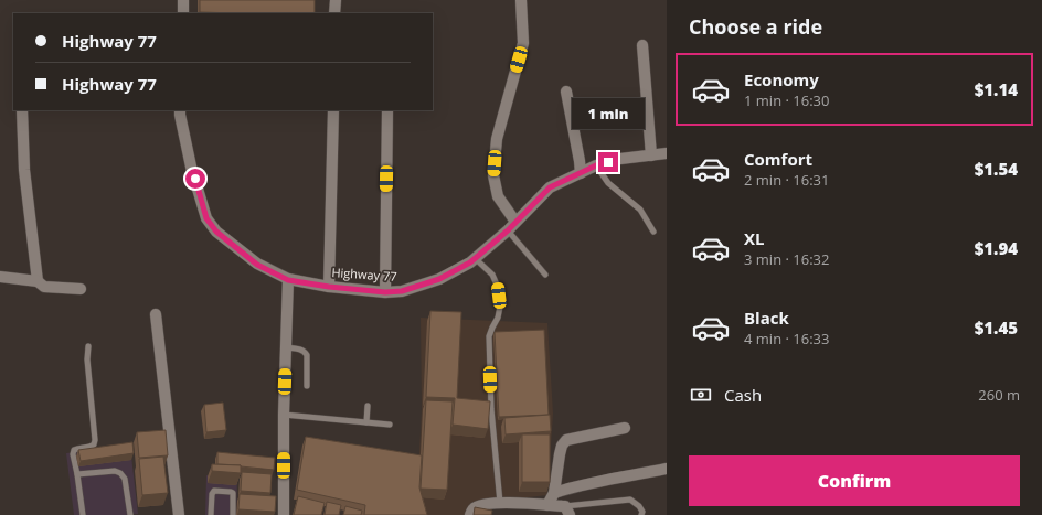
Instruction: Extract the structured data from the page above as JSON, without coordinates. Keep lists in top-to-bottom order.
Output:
{
  "streets": {
    "street": ["Highway 77"]
  },
  "page": {
    "heading": "Choose a ride",
    "banner": ["Highway 77", "Highway 77"],
    "list": [
      {
        "name": "Economy",
        "note": "1 min · 16:30",
        "value": "$1.14"
      },
      {
        "name": "Comfort",
        "note": "2 min · 16:31",
        "value": "$1.54"
      },
      {
        "name": "XL",
        "note": "3 min · 16:32",
        "value": "$1.94"
      },
      {
        "name": "Black",
        "note": "4 min · 16:33",
        "value": "$1.45"
      }
    ],
    "bubble": "1 min",
    "pay": ["Cash", "260 m"],
    "buttons": "Confirm"
  }
}
